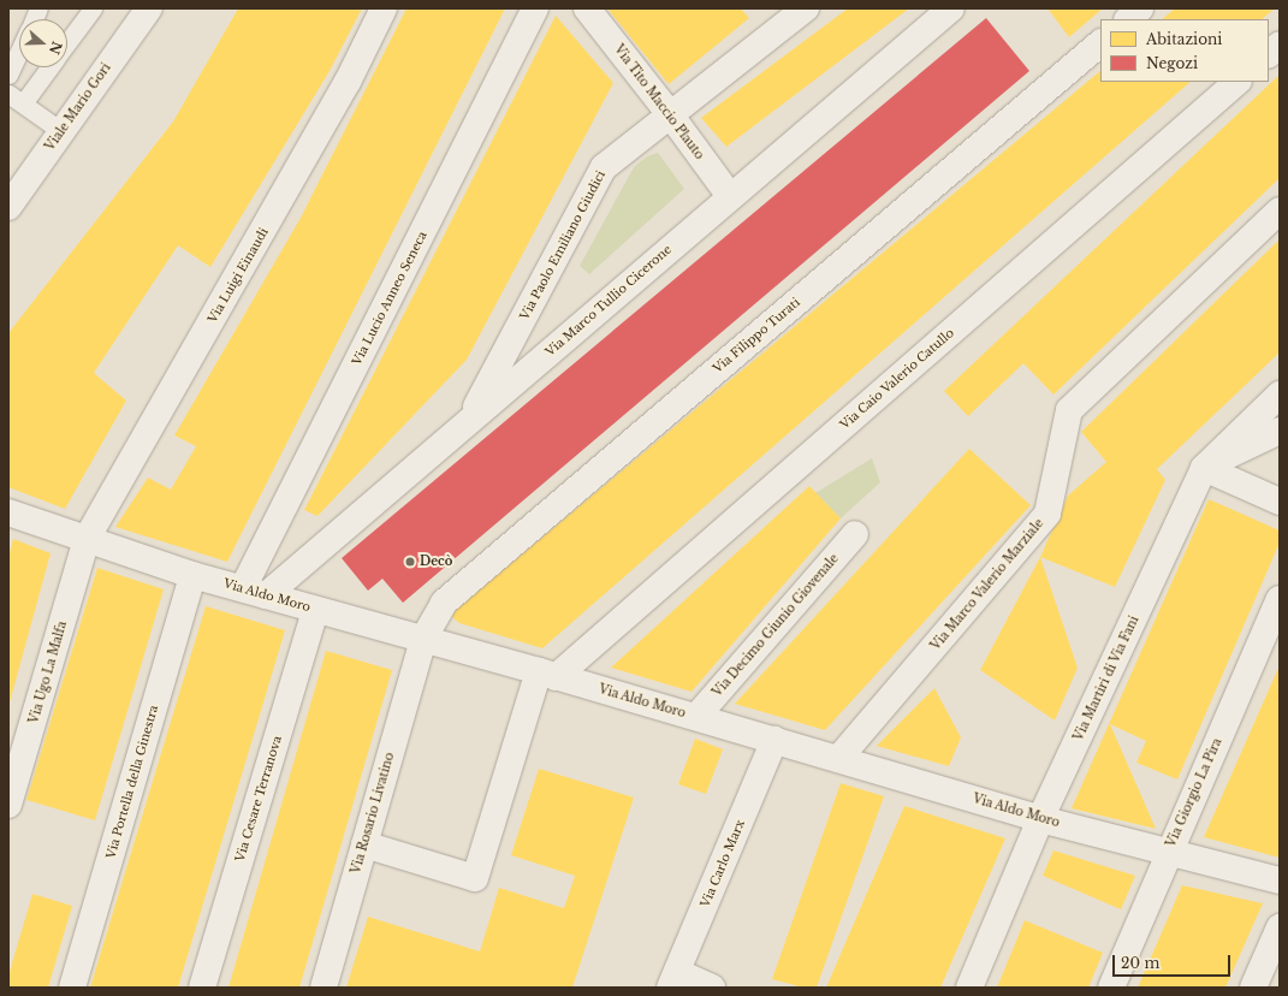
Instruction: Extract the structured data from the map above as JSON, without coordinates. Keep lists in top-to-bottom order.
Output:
{
  "streets": {
    "street": [
      "Via Tito Maccio Plauto",
      "Viale Mario Gori",
      "Via Paolo Emiliano Giudici",
      "Via Luigi Einaudi",
      "Via Lucio Anneo Seneca",
      "Via Marco Tullio Cicerone",
      "Via Filippo Turati",
      "Via Caio Valerio Catullo",
      "Via Marco Valerio Marziale",
      "Via Aldo Moro",
      "Via Decimo Giunio Giovenale",
      "Via Ugo La Malfa",
      "Via Martiri di Via Fani",
      "Via Portella della Ginestra",
      "Via Giorgio La Pira",
      "Via Cesare Terranova",
      "Via Rosario Livatino",
      "Via Carlo Marx"
    ]
  },
  "crossings": [
    ["Via Tito Maccio Plauto", "Via Paolo Emiliano Giudici"],
    ["Via Tito Maccio Plauto", "Via Marco Tullio Cicerone"],
    ["Via Paolo Emiliano Giudici", "Via Marco Tullio Cicerone"],
    ["Via Luigi Einaudi", "Via Aldo Moro"],
    ["Via Luigi Einaudi", "Via Ugo La Malfa"],
    ["Via Lucio Anneo Seneca", "Via Marco Tullio Cicerone"],
    ["Via Lucio Anneo Seneca", "Via Aldo Moro"],
    ["Via Marco Tullio Cicerone", "Via Aldo Moro"],
    ["Via Filippo Turati", "Via Aldo Moro"],
    ["Via Filippo Turati", "Via Rosario Livatino"],
    ["Via Caio Valerio Catullo", "Via Aldo Moro"],
    ["Via Marco Valerio Marziale", "Via Aldo Moro"],
    ["Via Aldo Moro", "Via Decimo Giunio Giovenale"],
    ["Via Aldo Moro", "Via Ugo La Malfa"],
    ["Via Aldo Moro", "Via Martiri di Via Fani"],
    ["Via Aldo Moro", "Via Portella della Ginestra"],
    ["Via Aldo Moro", "Via Giorgio La Pira"],
    ["Via Aldo Moro", "Via Cesare Terranova"],
    ["Via Aldo Moro", "Via Rosario Livatino"],
    ["Via Aldo Moro", "Via Carlo Marx"]
  ],
  "places": ["Decò"],
  "legend": ["Abitazioni", "Negozi"],
  "scale_bar": "20 m",
  "north": "right"
}
